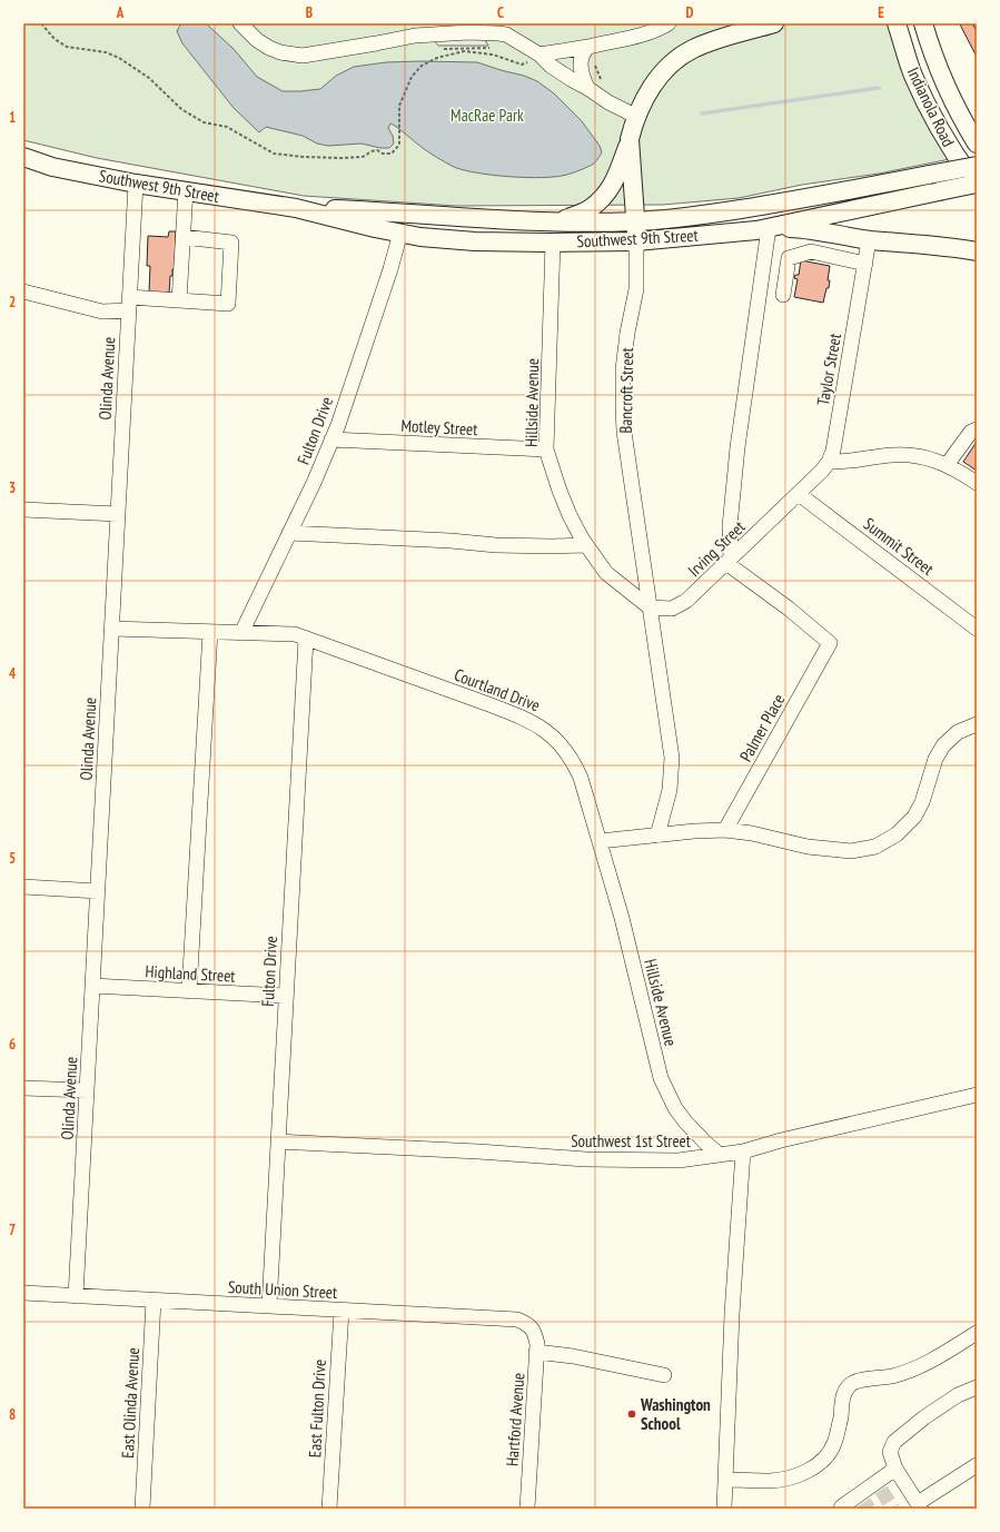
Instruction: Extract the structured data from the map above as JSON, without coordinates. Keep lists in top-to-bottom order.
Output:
{
  "streets": {
    "main road": ["Indianola Road", "Southwest 9th Street", "Bancroft Street"],
    "street": [
      "Taylor Street",
      "Olinda Avenue",
      "Hillside Avenue",
      "Motley Street",
      "Fulton Drive",
      "Summit Street",
      "Irving Street",
      "Courtland Drive",
      "Palmer Place",
      "Highland Street",
      "Southwest 1st Street",
      "South Union Street",
      "East Olinda Avenue",
      "East Fulton Drive",
      "Hartford Avenue"
    ]
  },
  "crossings": [
    ["Indianola Road", "Southwest 9th Street"],
    ["Southwest 9th Street", "Olinda Avenue"],
    ["Southwest 9th Street", "Bancroft Street"],
    ["Southwest 9th Street", "Hillside Avenue"],
    ["Southwest 9th Street", "Fulton Drive"],
    ["Taylor Street", "Summit Street"],
    ["Taylor Street", "Irving Street"],
    ["Olinda Avenue", "Courtland Drive"],
    ["Olinda Avenue", "Highland Street"],
    ["Olinda Avenue", "South Union Street"],
    ["Bancroft Street", "Hillside Avenue"],
    ["Bancroft Street", "Irving Street"],
    ["Hillside Avenue", "Motley Street"],
    ["Hillside Avenue", "Irving Street"],
    ["Hillside Avenue", "Courtland Drive"],
    ["Hillside Avenue", "Southwest 1st Street"],
    ["Motley Street", "Fulton Drive"],
    ["Fulton Drive", "Courtland Drive"],
    ["Fulton Drive", "Highland Street"],
    ["Fulton Drive", "Southwest 1st Street"],
    ["Fulton Drive", "South Union Street"],
    ["Summit Street", "Irving Street"],
    ["Irving Street", "Palmer Place"],
    ["South Union Street", "East Olinda Avenue"],
    ["South Union Street", "East Fulton Drive"],
    ["South Union Street", "Hartford Avenue"]
  ],
  "parks": ["MacRae Park"],
  "places": ["Washington School"],
  "grid": {
    "columns": [
      "A",
      "B",
      "C",
      "D",
      "E"
    ],
    "rows": [
      "1",
      "2",
      "3",
      "4",
      "5",
      "6",
      "7",
      "8"
    ]
  }
}
